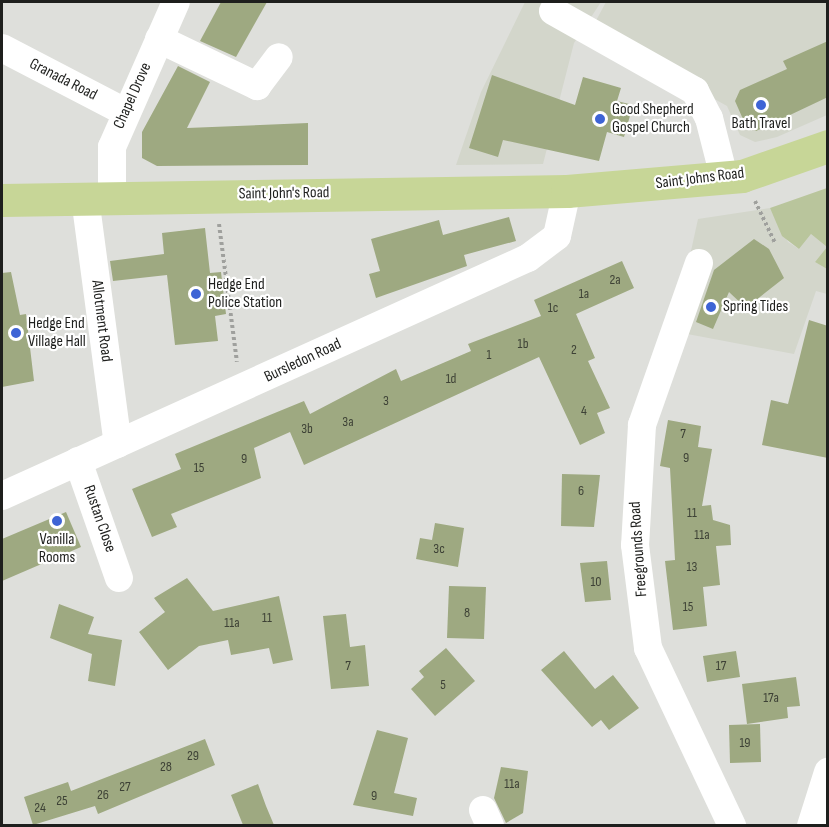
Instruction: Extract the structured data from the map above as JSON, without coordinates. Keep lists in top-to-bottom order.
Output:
{
  "streets": {
    "main road": ["Saint Johns Road", "Saint John's Road"],
    "street": [
      "Granada Road",
      "Chapel Drove",
      "Allotment Road",
      "Bursledon Road",
      "Rustan Close",
      "Freegrounds Road"
    ]
  },
  "crossings": [
    ["Granada Road", "Chapel Drove"],
    ["Chapel Drove", "Saint John's Road"],
    ["Chapel Drove", "Allotment Road"],
    ["Saint Johns Road", "Saint John's Road"],
    ["Saint Johns Road", "Bursledon Road"],
    ["Saint John's Road", "Allotment Road"],
    ["Saint John's Road", "Bursledon Road"],
    ["Allotment Road", "Bursledon Road"],
    ["Bursledon Road", "Rustan Close"]
  ],
  "places": [
    "Bath Travel",
    "Good Shepherd Gospel Church",
    "Hedge End Police Station",
    "Spring Tides",
    "Hedge End Village Hall",
    "Vanilla Rooms"
  ],
  "house_numbers": [
    "2a",
    "1a",
    "1c",
    "1b",
    "2",
    "1",
    "1d",
    "3",
    "4",
    "3a",
    "3b",
    "7",
    "9",
    "9",
    "15",
    "6",
    "11",
    "11a",
    "3c",
    "13",
    "10",
    "15",
    "8",
    "11",
    "11a",
    "7",
    "17",
    "5",
    "17a",
    "19",
    "29",
    "28",
    "11a",
    "27",
    "26",
    "9",
    "25",
    "24"
  ]
}
